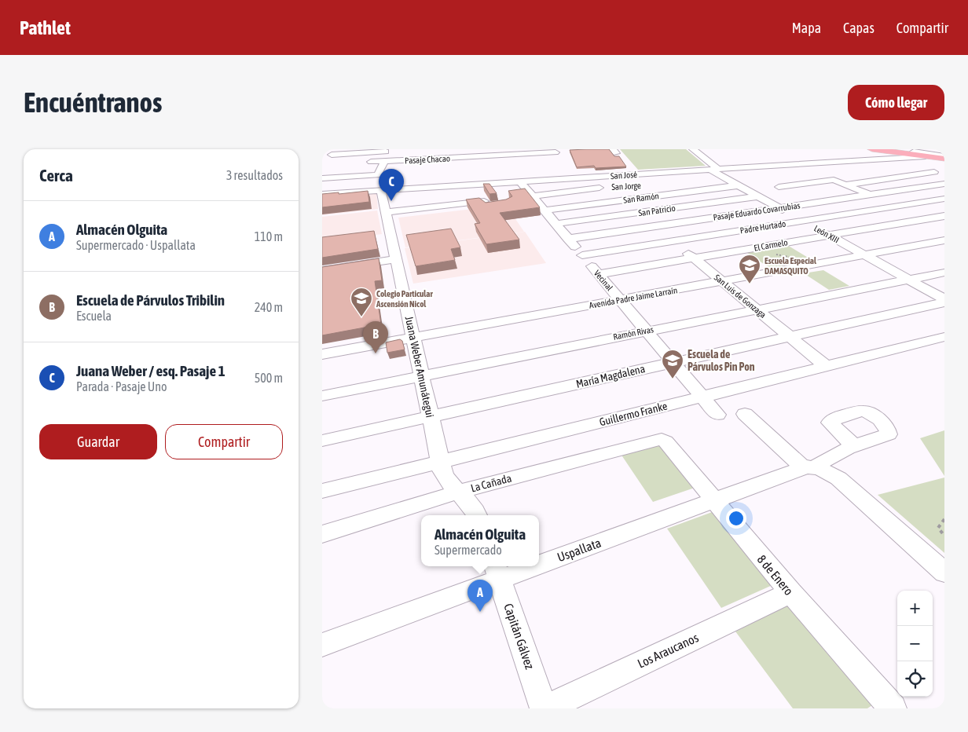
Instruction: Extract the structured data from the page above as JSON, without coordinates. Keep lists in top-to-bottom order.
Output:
{
  "streets": {
    "street": [
      "Pasaje Chacao",
      "San José",
      "San Jorge",
      "San Ramón",
      "San Patricio",
      "Pasaje Eduardo Covarrubias",
      "Padre Hurtado",
      "León XIII",
      "El Carmelo",
      "Vecinal",
      "San Luis de Gonzaga",
      "Avenida Padre Jaime Larraín",
      "Ramón Rivas",
      "Juana Weber Amunátegui",
      "María Magdalena",
      "Guillermo Franke",
      "La Cañada",
      "Uspallata",
      "8 de Enero",
      "Capitán Gálvez",
      "Los Araucanos"
    ]
  },
  "crossings": [
    ["San José", "León XIII"],
    ["San José", "Vecinal"],
    ["San José", "Juana Weber Amunátegui"],
    ["San Jorge", "Vecinal"],
    ["San Ramón", "León XIII"],
    ["San Ramón", "Vecinal"],
    ["San Patricio", "León XIII"],
    ["San Patricio", "Vecinal"],
    ["Pasaje Eduardo Covarrubias", "León XIII"],
    ["Pasaje Eduardo Covarrubias", "Vecinal"],
    ["Pasaje Eduardo Covarrubias", "San Luis de Gonzaga"],
    ["Padre Hurtado", "León XIII"],
    ["Padre Hurtado", "Vecinal"],
    ["Padre Hurtado", "San Luis de Gonzaga"],
    ["León XIII", "El Carmelo"],
    ["León XIII", "Avenida Padre Jaime Larraín"],
    ["León XIII", "Ramón Rivas"],
    ["León XIII", "María Magdalena"],
    ["El Carmelo", "Vecinal"],
    ["El Carmelo", "San Luis de Gonzaga"],
    ["Vecinal", "Avenida Padre Jaime Larraín"],
    ["Vecinal", "Ramón Rivas"],
    ["Vecinal", "María Magdalena"],
    ["Vecinal", "Guillermo Franke"],
    ["San Luis de Gonzaga", "Avenida Padre Jaime Larraín"],
    ["San Luis de Gonzaga", "Ramón Rivas"],
    ["San Luis de Gonzaga", "María Magdalena"],
    ["San Luis de Gonzaga", "Guillermo Franke"],
    ["Avenida Padre Jaime Larraín", "Juana Weber Amunátegui"],
    ["Ramón Rivas", "Juana Weber Amunátegui"],
    ["Juana Weber Amunátegui", "María Magdalena"],
    ["Juana Weber Amunátegui", "Guillermo Franke"],
    ["Juana Weber Amunátegui", "La Cañada"],
    ["La Cañada", "8 de Enero"],
    ["Uspallata", "8 de Enero"],
    ["Uspallata", "Capitán Gálvez"],
    ["8 de Enero", "Los Araucanos"],
    ["Capitán Gálvez", "Los Araucanos"]
  ],
  "places": {
    "school or university": ["Escuela Especial DAMASQUITO", "Colegio Particular Ascensión Nicol", "Escuela de Párvulos Pin Pon"]
  },
  "page": {
    "header": "Pathlet",
    "nav": ["Mapa", "Capas", "Compartir"],
    "buttons": [
      "Cómo llegar",
      ["Guardar", "Compartir"]
    ],
    "title": "Encuéntranos",
    "heading": ["Cerca", "3 resultados"],
    "pins": ["C", "B", "A"],
    "list": [
      {
        "mark": "A",
        "name": "Almacén Olguita",
        "note": "Supermercado · Uspallata",
        "value": "110 m"
      },
      {
        "mark": "B",
        "name": "Escuela de Párvulos Tribilin",
        "note": "Escuela",
        "value": "240 m"
      },
      {
        "mark": "C",
        "name": "Juana Weber / esq. Pasaje 1",
        "note": "Parada · Pasaje Uno",
        "value": "500 m"
      }
    ],
    "popup": ["Almacén Olguita", "Supermercado"],
    "map_buttons": ["+", "−"]
  }
}
